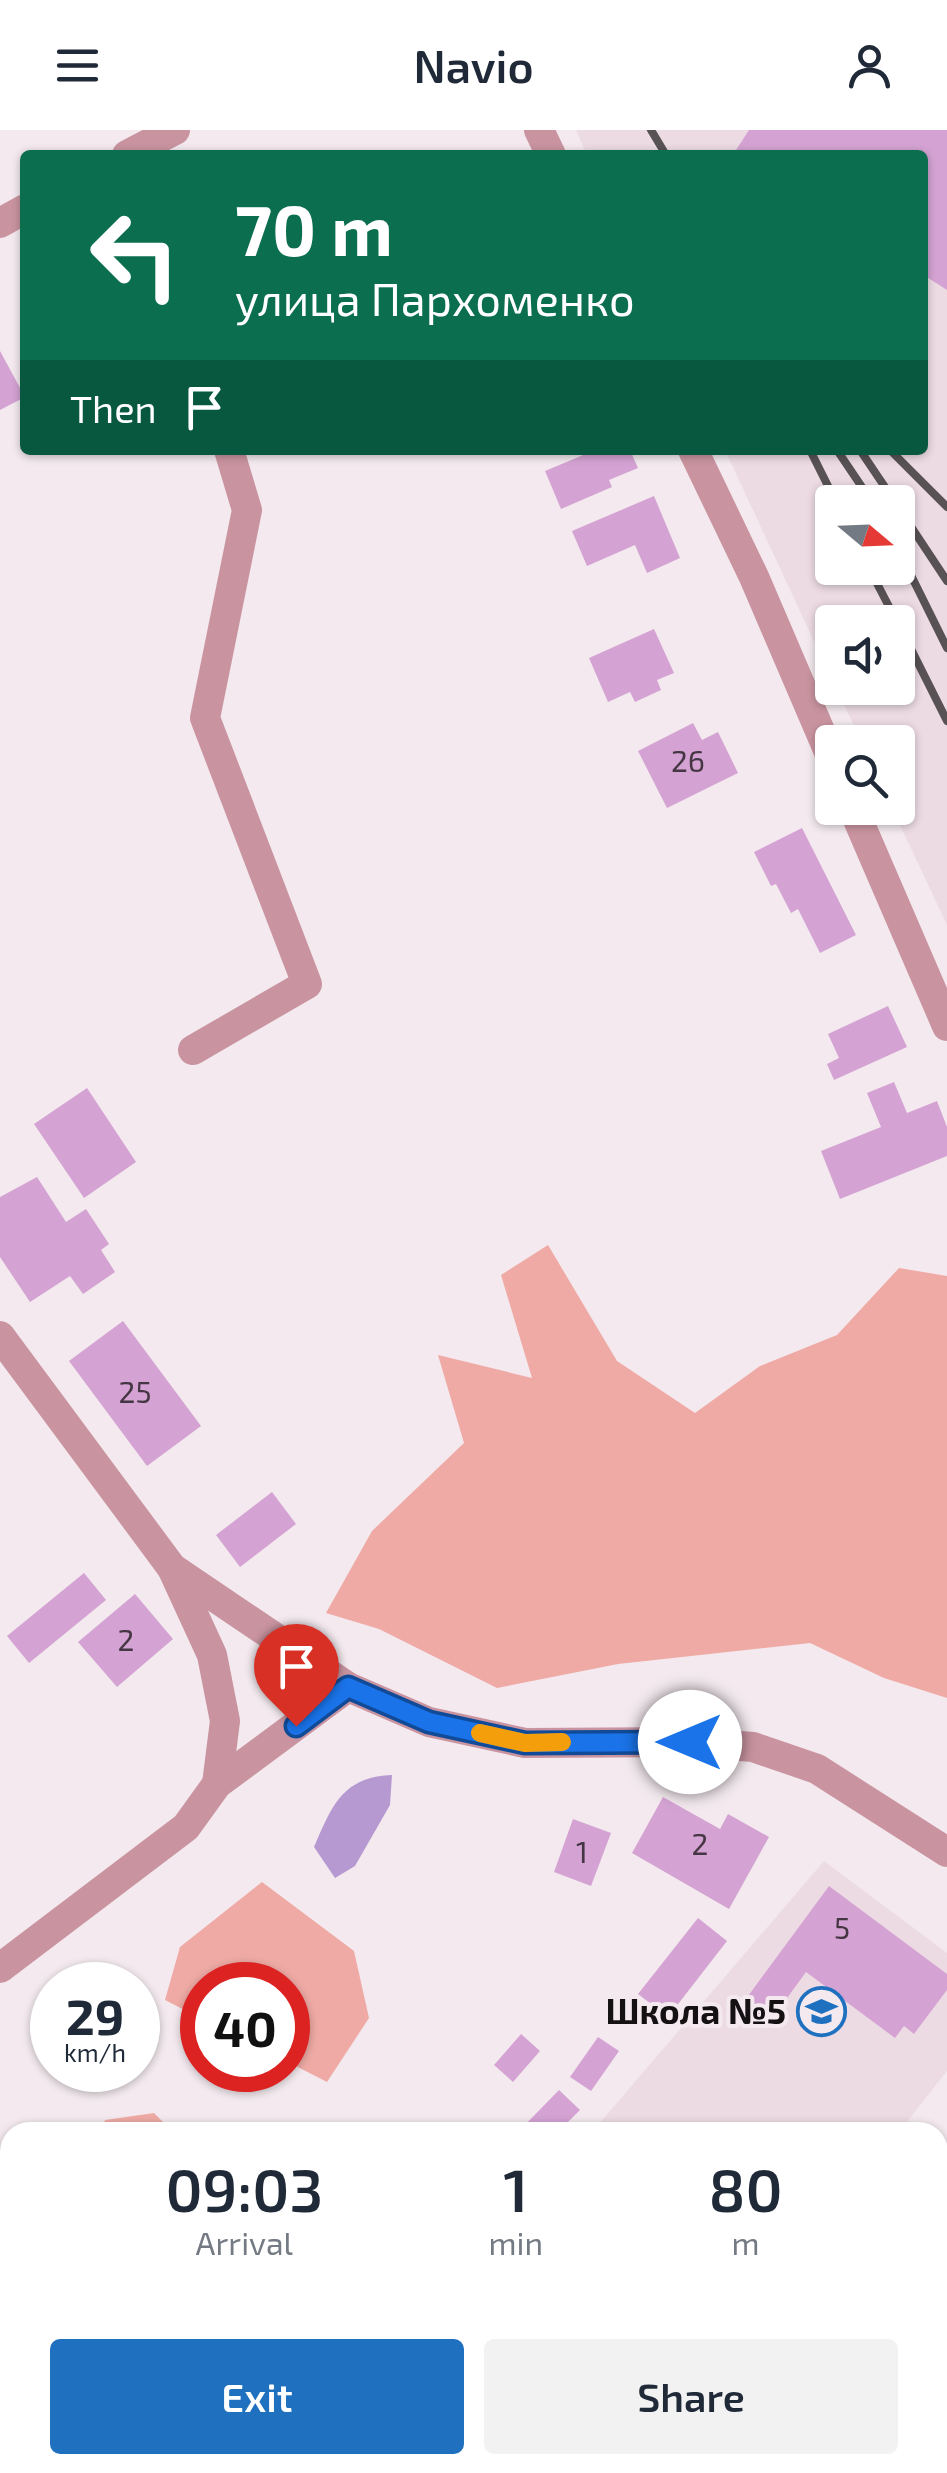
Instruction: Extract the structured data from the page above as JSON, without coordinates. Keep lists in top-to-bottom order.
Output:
{
  "places": {
    "school or university": ["Школа №5"]
  },
  "house_numbers": [
    "26",
    "25",
    "2",
    "2",
    "1",
    "5"
  ],
  "north": "right",
  "page": {
    "header": "Navio",
    "turn": ["70 m", "улица Пархоменко"],
    "then": "Then",
    "speed": "29 km/h",
    "limit": "40",
    "eta": [
      "09:03",
      "Arrival",
      "1",
      "min",
      "80",
      "m"
    ],
    "buttons": ["Exit", "Share"]
  }
}
